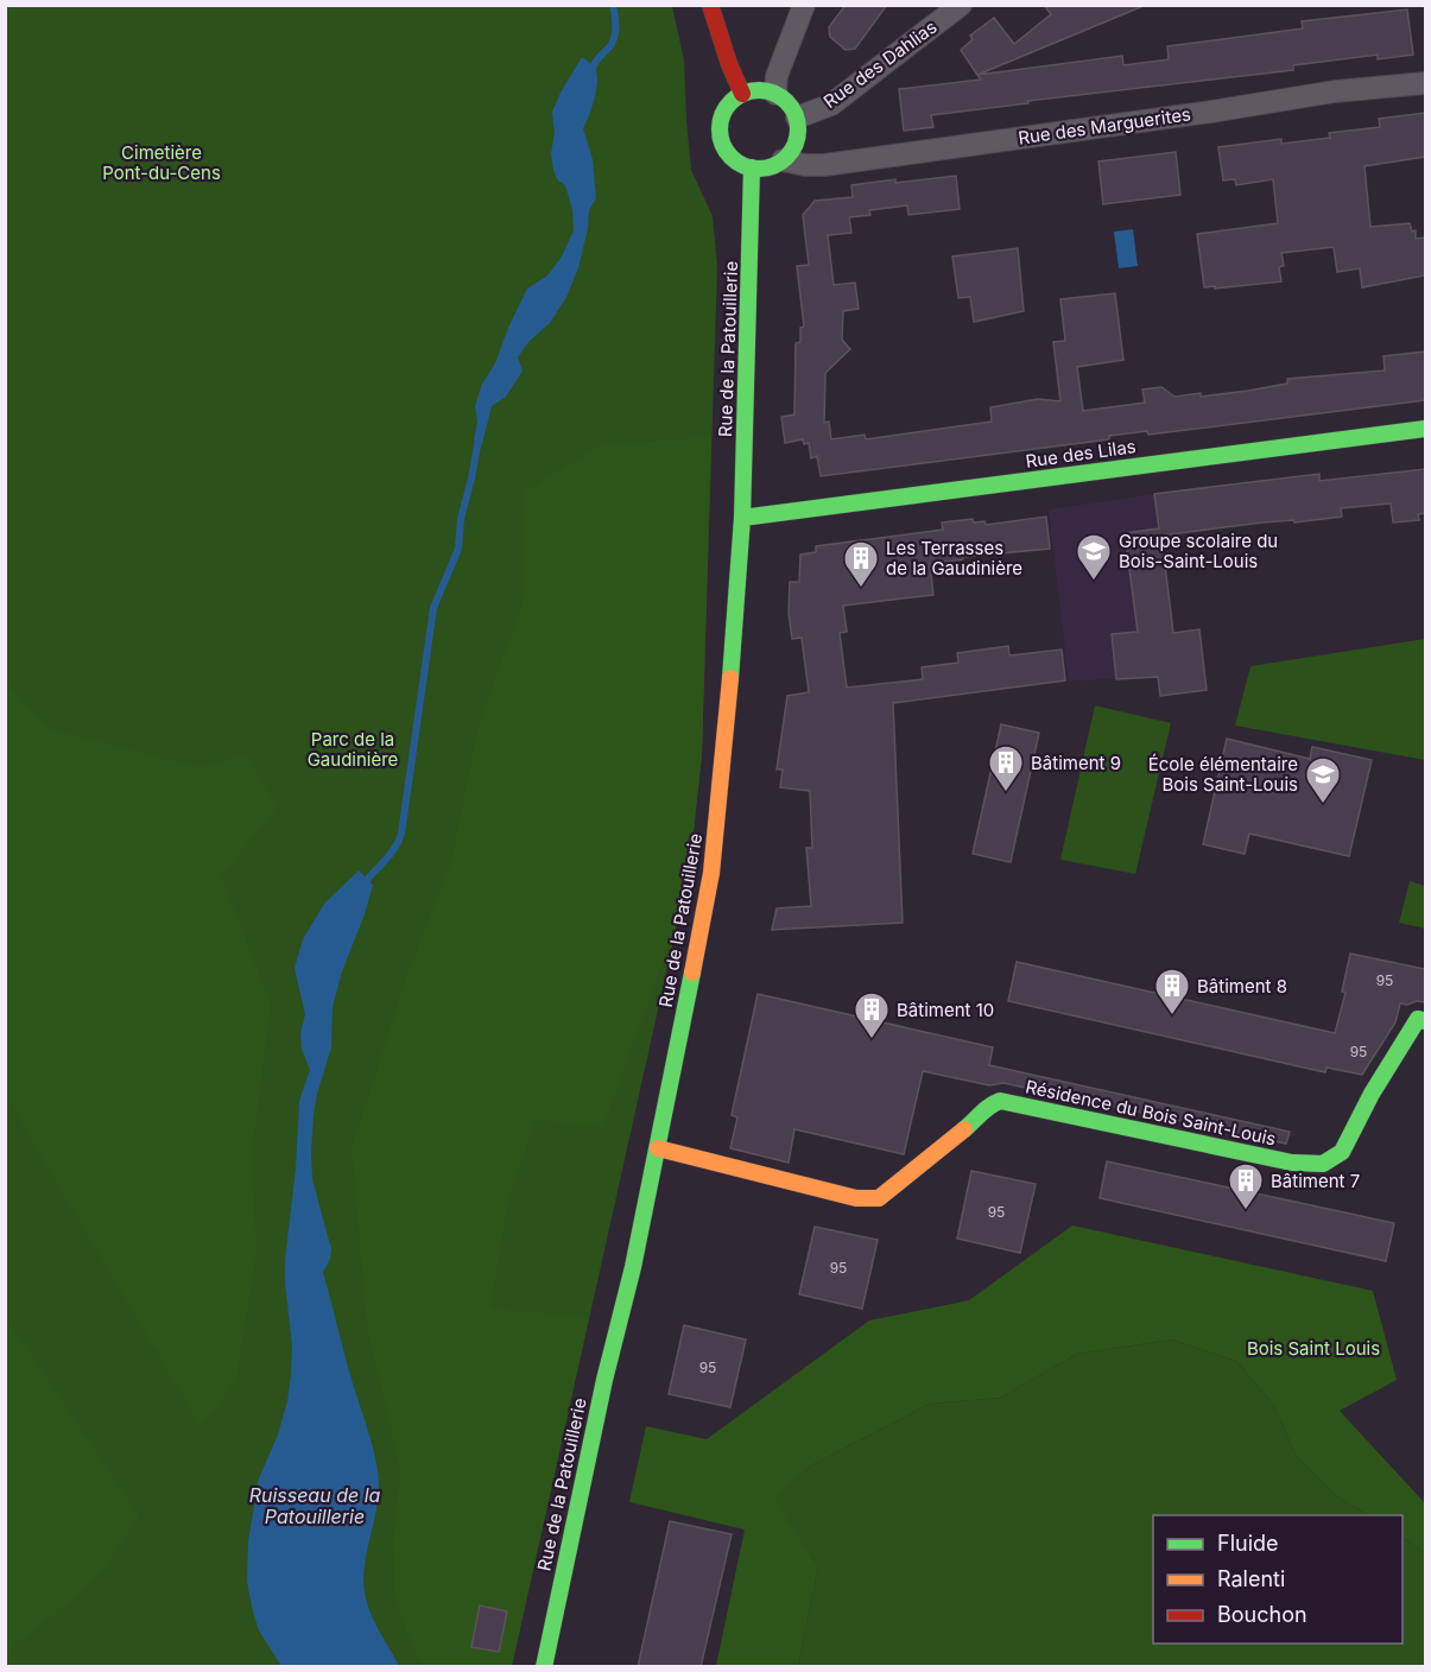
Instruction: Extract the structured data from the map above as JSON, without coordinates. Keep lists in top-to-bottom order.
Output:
{
  "streets": {
    "street": [
      "Rue des Dahlias",
      "Rue des Marguerites",
      "Rue de la Patouillerie",
      "Rue des Lilas",
      "Résidence du Bois Saint-Louis"
    ]
  },
  "crossings": [
    ["Rue des Dahlias", "Rue des Marguerites"],
    ["Rue des Dahlias", "Rue de la Patouillerie"],
    ["Rue des Marguerites", "Rue de la Patouillerie"],
    ["Rue de la Patouillerie", "Rue des Lilas"],
    ["Rue de la Patouillerie", "Résidence du Bois Saint-Louis"]
  ],
  "water": ["Ruisseau de la Patouillerie"],
  "parks": ["Cimetière Pont-du-Cens", "Parc de la Gaudinière", "Bois Saint Louis"],
  "places": {
    "school or university": ["Groupe scolaire du Bois-Saint-Louis", "École élémentaire Bois Saint-Louis"],
    "building": [
      "Les Terrasses de la Gaudinière",
      "Bâtiment 9",
      "Bâtiment 8",
      "Bâtiment 10",
      "Bâtiment 7"
    ]
  },
  "house_numbers": [
    "95",
    "95",
    "95",
    "95",
    "95"
  ],
  "legend": ["Fluide", "Ralenti", "Bouchon"]
}
